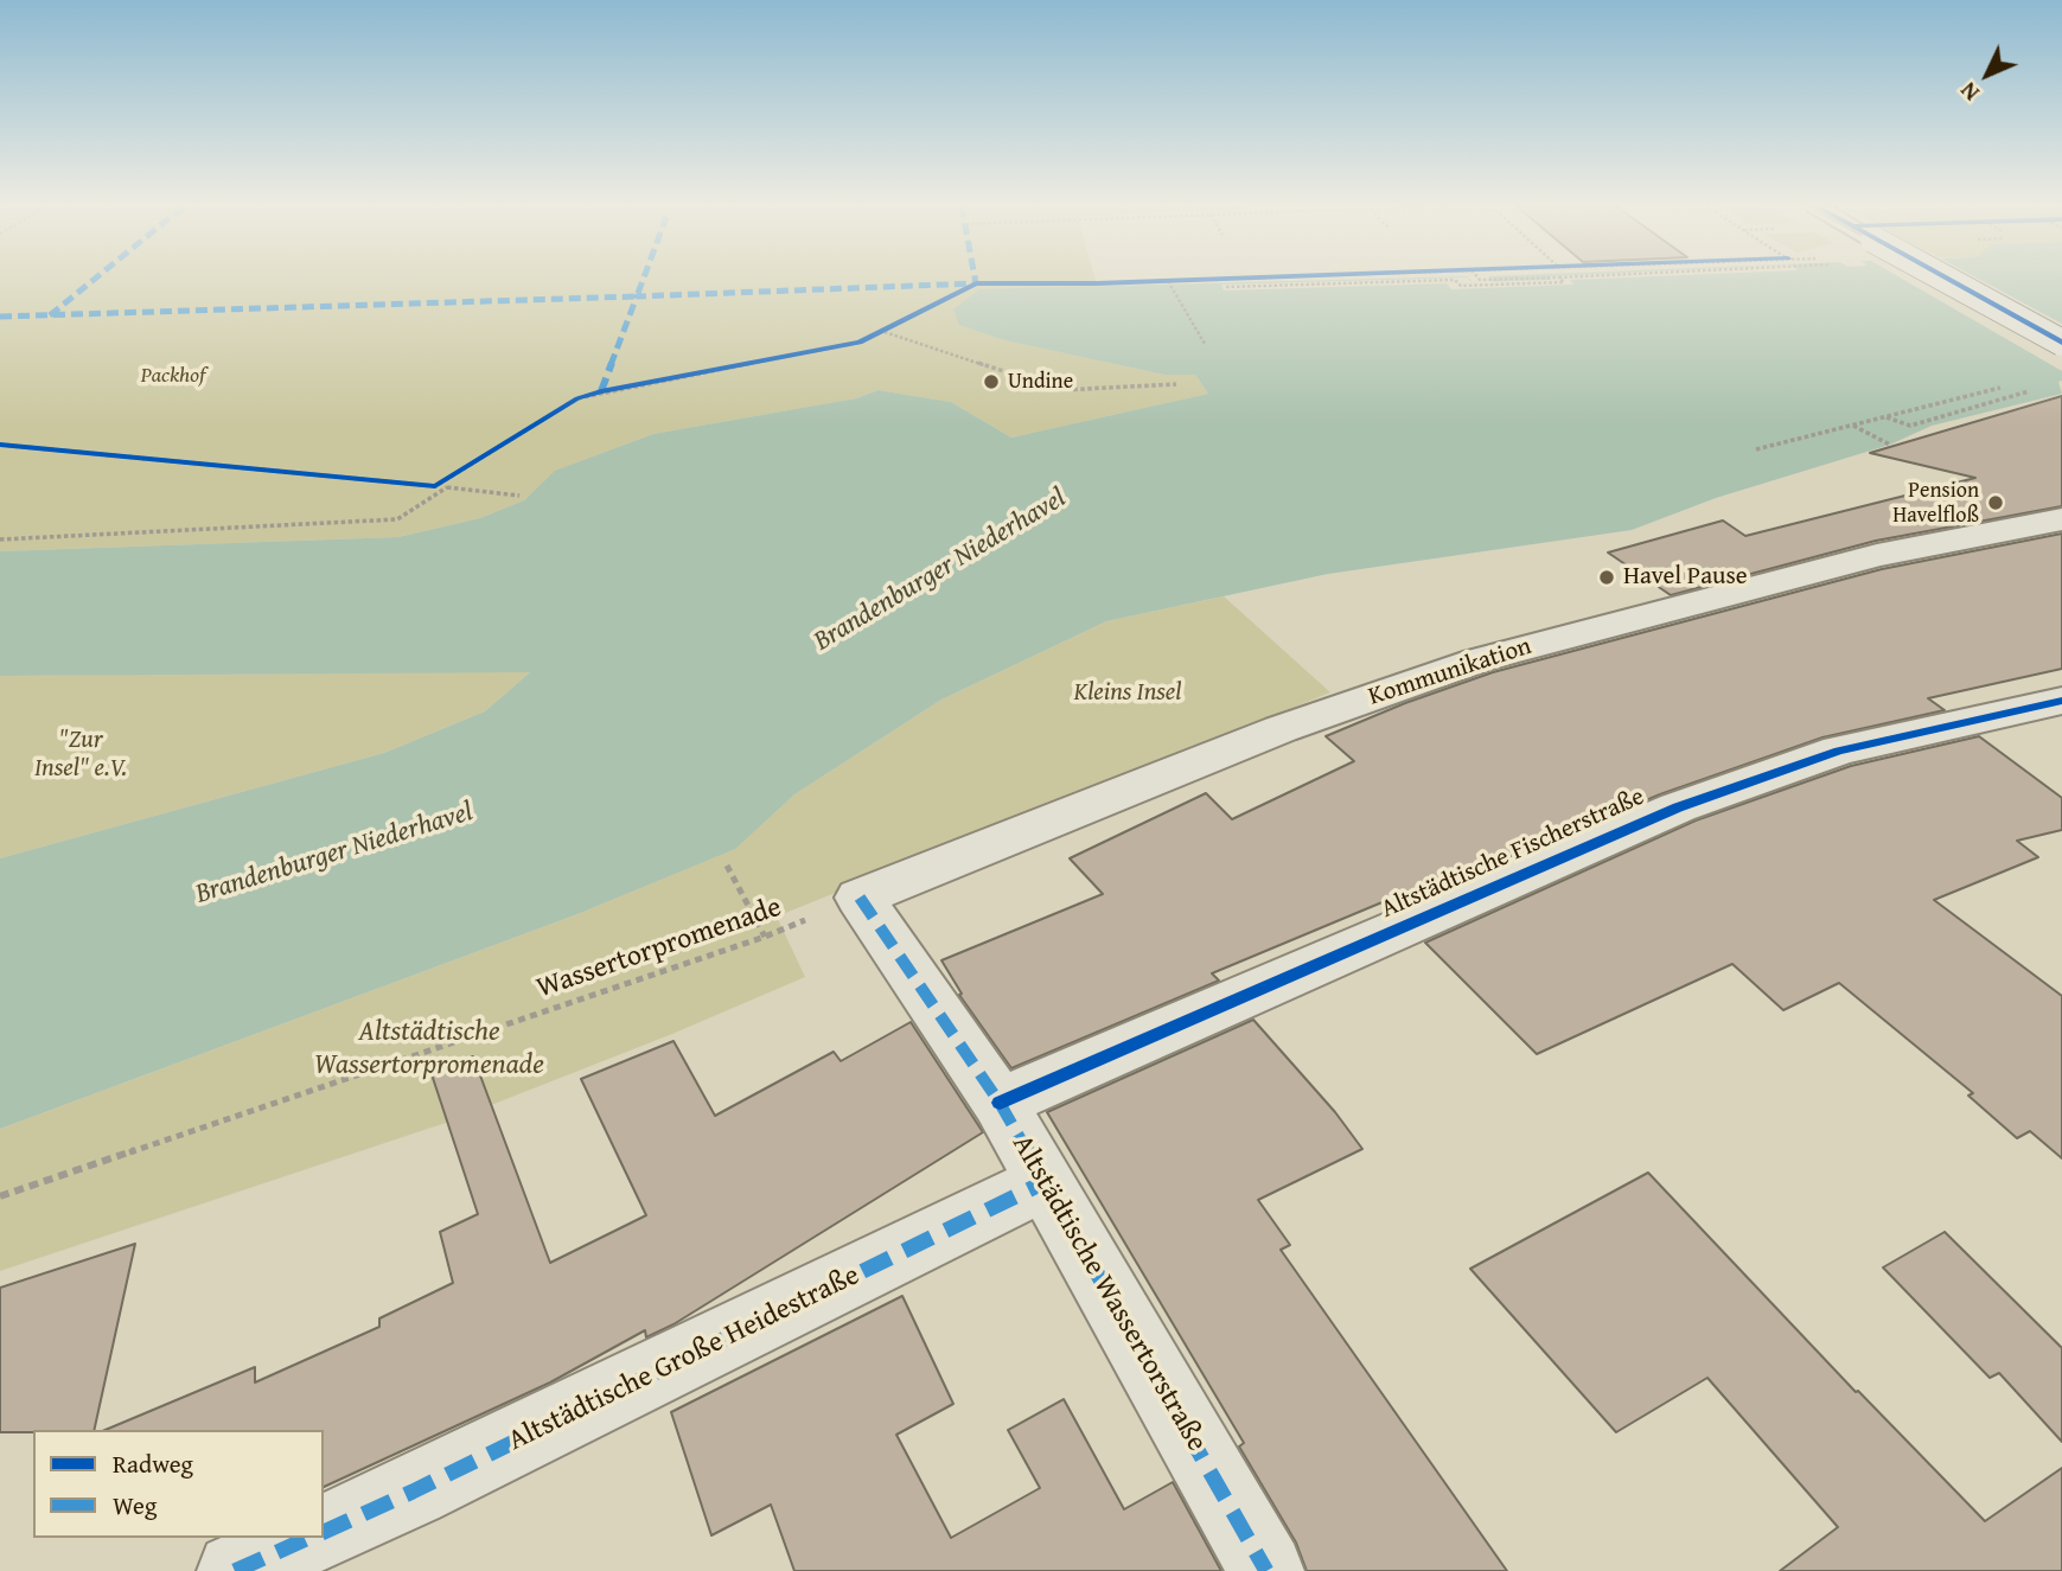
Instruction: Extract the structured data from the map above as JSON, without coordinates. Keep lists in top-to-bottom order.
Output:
{
  "streets": {
    "street": [
      "Kommunikation",
      "Altstädtische Fischerstraße",
      "Altstädtische Wassertorstraße",
      "Altstädtische Große Heidestraße"
    ],
    "path": ["Wassertorpromenade"]
  },
  "crossings": [
    ["Kommunikation", "Wassertorpromenade"],
    ["Kommunikation", "Altstädtische Wassertorstraße"],
    ["Altstädtische Fischerstraße", "Altstädtische Wassertorstraße"],
    ["Wassertorpromenade", "Altstädtische Wassertorstraße"],
    ["Altstädtische Wassertorstraße", "Altstädtische Große Heidestraße"]
  ],
  "water": ["Brandenburger Niederhavel"],
  "parks": [
    "Packhof",
    "Kleins Insel",
    "\"Zur Insel\" e.V.",
    "Altstädtische Wassertorpromenade"
  ],
  "places": ["Undine", "Pension Havelfloß", "Havel Pause"],
  "legend": ["Radweg", "Weg"],
  "north": "bottom left"
}
